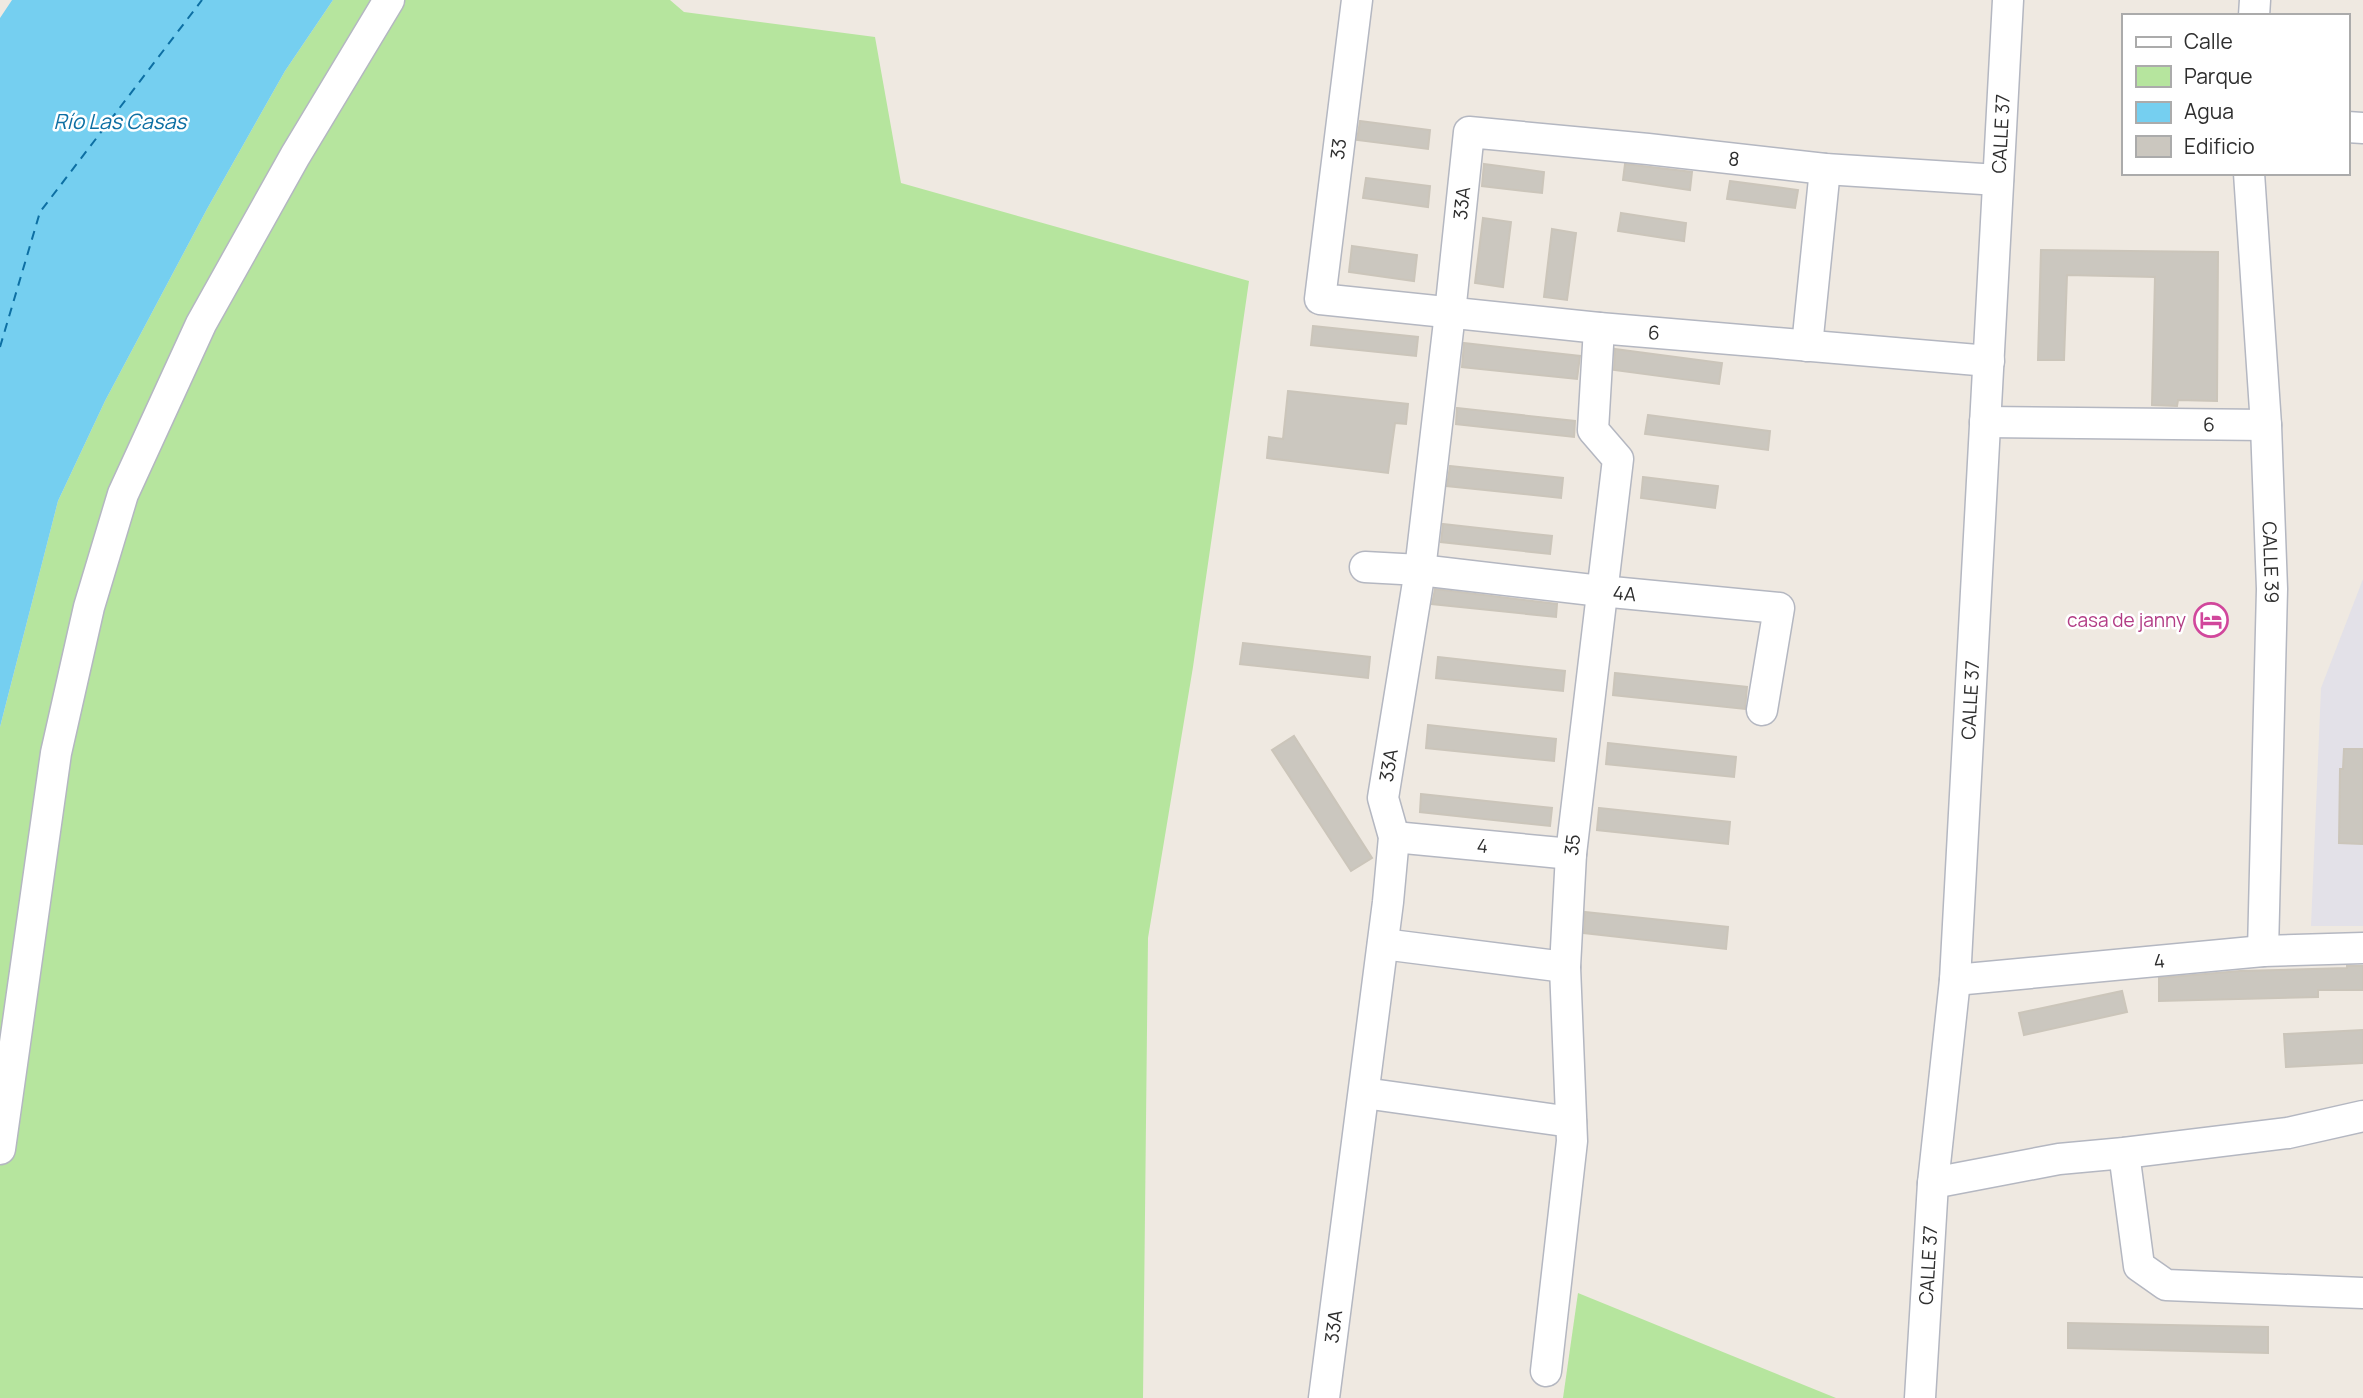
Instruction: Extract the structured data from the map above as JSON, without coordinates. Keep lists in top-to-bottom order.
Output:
{
  "streets": {
    "street": [
      "CALLE 37",
      "33",
      "8",
      "33A",
      "6",
      "CALLE 39",
      "4A",
      "35",
      "4"
    ]
  },
  "crossings": [
    ["CALLE 37", "8"],
    ["CALLE 37", "6"],
    ["CALLE 37", "4"],
    ["33", "6"],
    ["8", "33A"],
    ["33A", "6"],
    ["33A", "4A"],
    ["33A", "4"],
    ["6", "CALLE 39"],
    ["6", "35"],
    ["CALLE 39", "4"],
    ["4A", "35"],
    ["35", "4"]
  ],
  "water": ["Río Las Casas"],
  "places": {
    "hotel": ["casa de janny"]
  },
  "legend": [
    "Calle",
    "Parque",
    "Agua",
    "Edificio"
  ]
}
